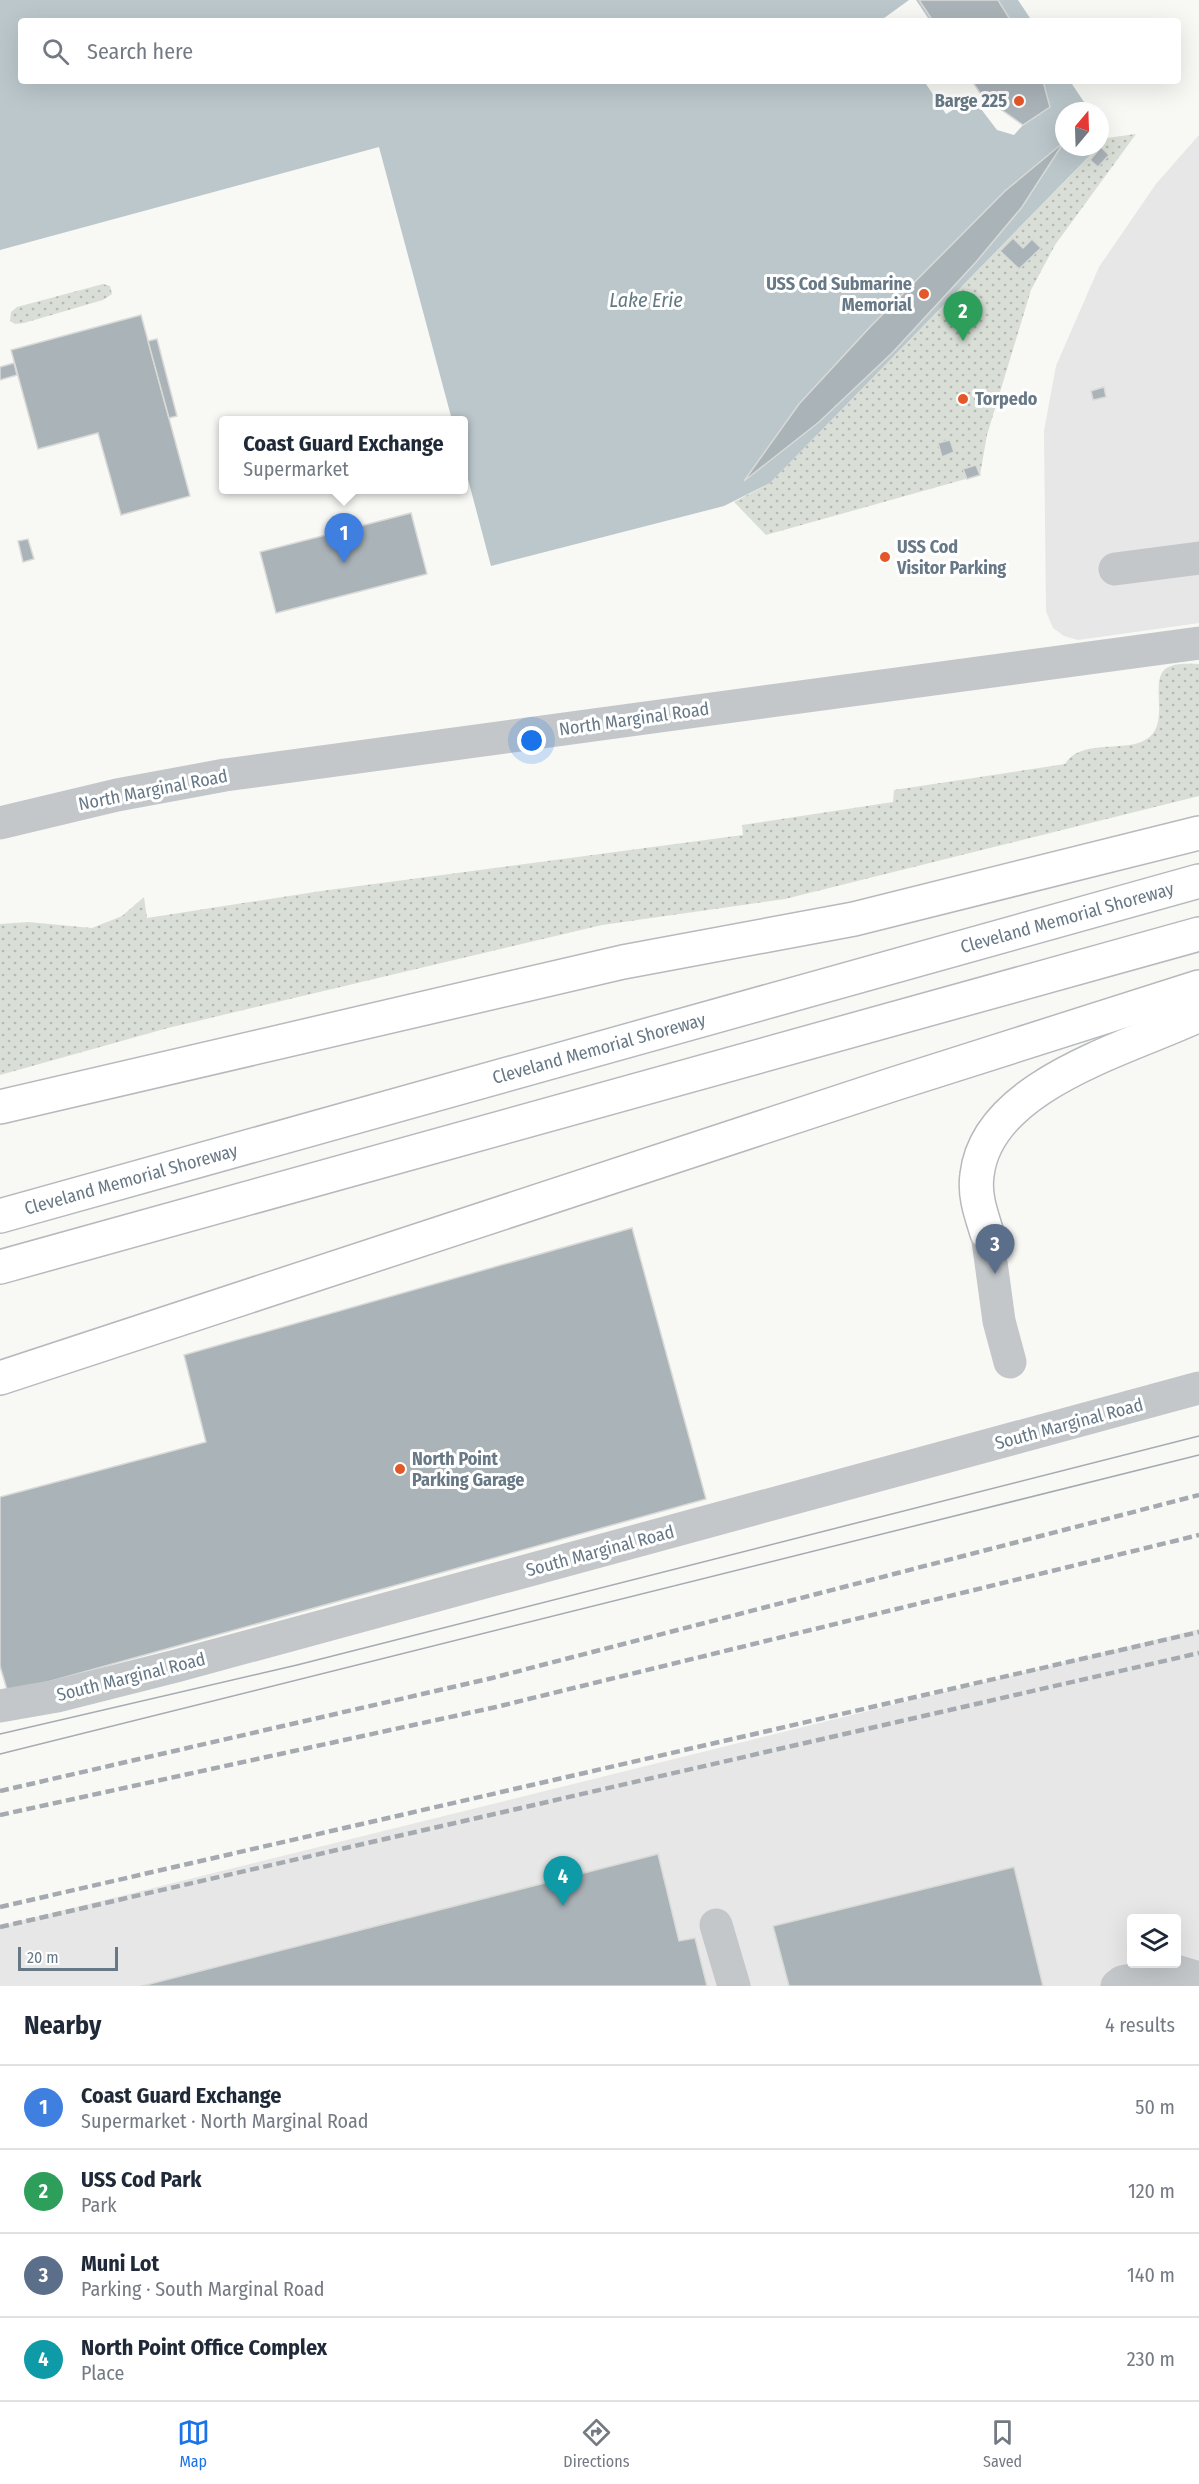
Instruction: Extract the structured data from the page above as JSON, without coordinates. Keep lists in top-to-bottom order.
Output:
{
  "streets": {
    "highway": ["Cleveland Memorial Shoreway"],
    "street": ["North Marginal Road", "South Marginal Road"]
  },
  "water": ["Lake Erie"],
  "places": [
    "Barge 225",
    "USS Cod Submarine Memorial",
    "Torpedo",
    "USS Cod Visitor Parking",
    "North Point Parking Garage"
  ],
  "scale_bar": "20 m",
  "north": "top",
  "page": {
    "search": "Search here",
    "pins": [
      "2",
      "1",
      "3",
      "4"
    ],
    "popup": ["Coast Guard Exchange", "Supermarket"],
    "scale": "20 m",
    "heading": ["Nearby", "4 results"],
    "list": [
      {
        "mark": "1",
        "name": "Coast Guard Exchange",
        "note": "Supermarket · North Marginal Road",
        "value": "50 m"
      },
      {
        "mark": "2",
        "name": "USS Cod Park",
        "note": "Park",
        "value": "120 m"
      },
      {
        "mark": "3",
        "name": "Muni Lot",
        "note": "Parking · South Marginal Road",
        "value": "140 m"
      },
      {
        "mark": "4",
        "name": "North Point Office Complex",
        "note": "Place",
        "value": "230 m"
      }
    ],
    "nav": ["Map", "Directions", "Saved"]
  }
}
